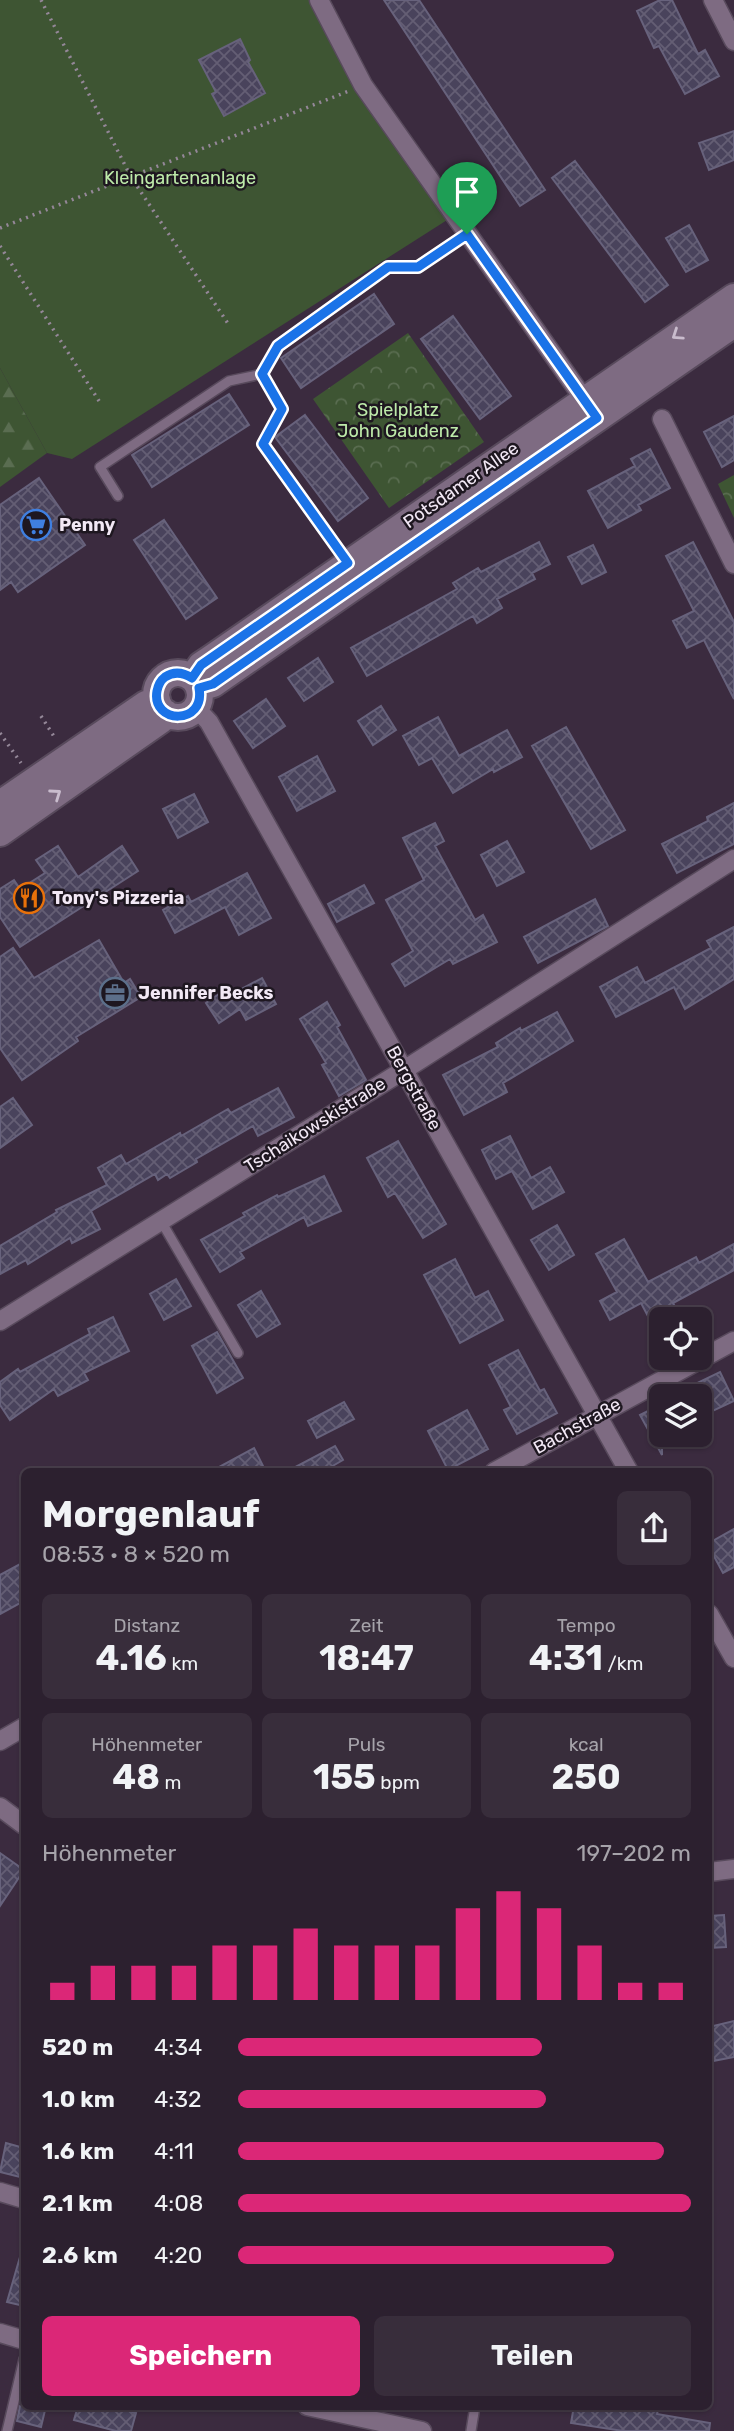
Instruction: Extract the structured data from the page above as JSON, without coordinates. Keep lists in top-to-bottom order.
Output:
{
  "streets": {
    "street": [
      "Potsdamer Allee",
      "Bergstraße",
      "Tschaikowskistraße",
      "Bachstraße"
    ]
  },
  "crossings": [
    ["Potsdamer Allee", "Bergstraße"],
    ["Bergstraße", "Tschaikowskistraße"],
    ["Bergstraße", "Bachstraße"]
  ],
  "parks": ["Kleingartenanlage", "Spielplatz John Gaudenz"],
  "places": {
    "supermarket": ["Penny"],
    "restaurant": ["Tony's Pizzeria"],
    "office": ["Jennifer Becks"]
  },
  "page": {
    "heading": ["Morgenlauf", "08:53 · 8 × 520 m"],
    "stats": [
      ["Distanz", "4.16 km"],
      ["Zeit", "18:47"],
      ["Tempo", "4:31 /km"],
      ["Höhenmeter", "48 m"],
      ["Puls", "155 bpm"],
      ["kcal", "250"]
    ],
    "chart": ["Höhenmeter", "197–202 m"],
    "list": [
      {
        "name": "520 m",
        "note": "4:34"
      },
      {
        "name": "1.0 km",
        "note": "4:32"
      },
      {
        "name": "1.6 km",
        "note": "4:11"
      },
      {
        "name": "2.1 km",
        "note": "4:08"
      },
      {
        "name": "2.6 km",
        "note": "4:20"
      }
    ],
    "buttons": ["Speichern", "Teilen"]
  }
}
